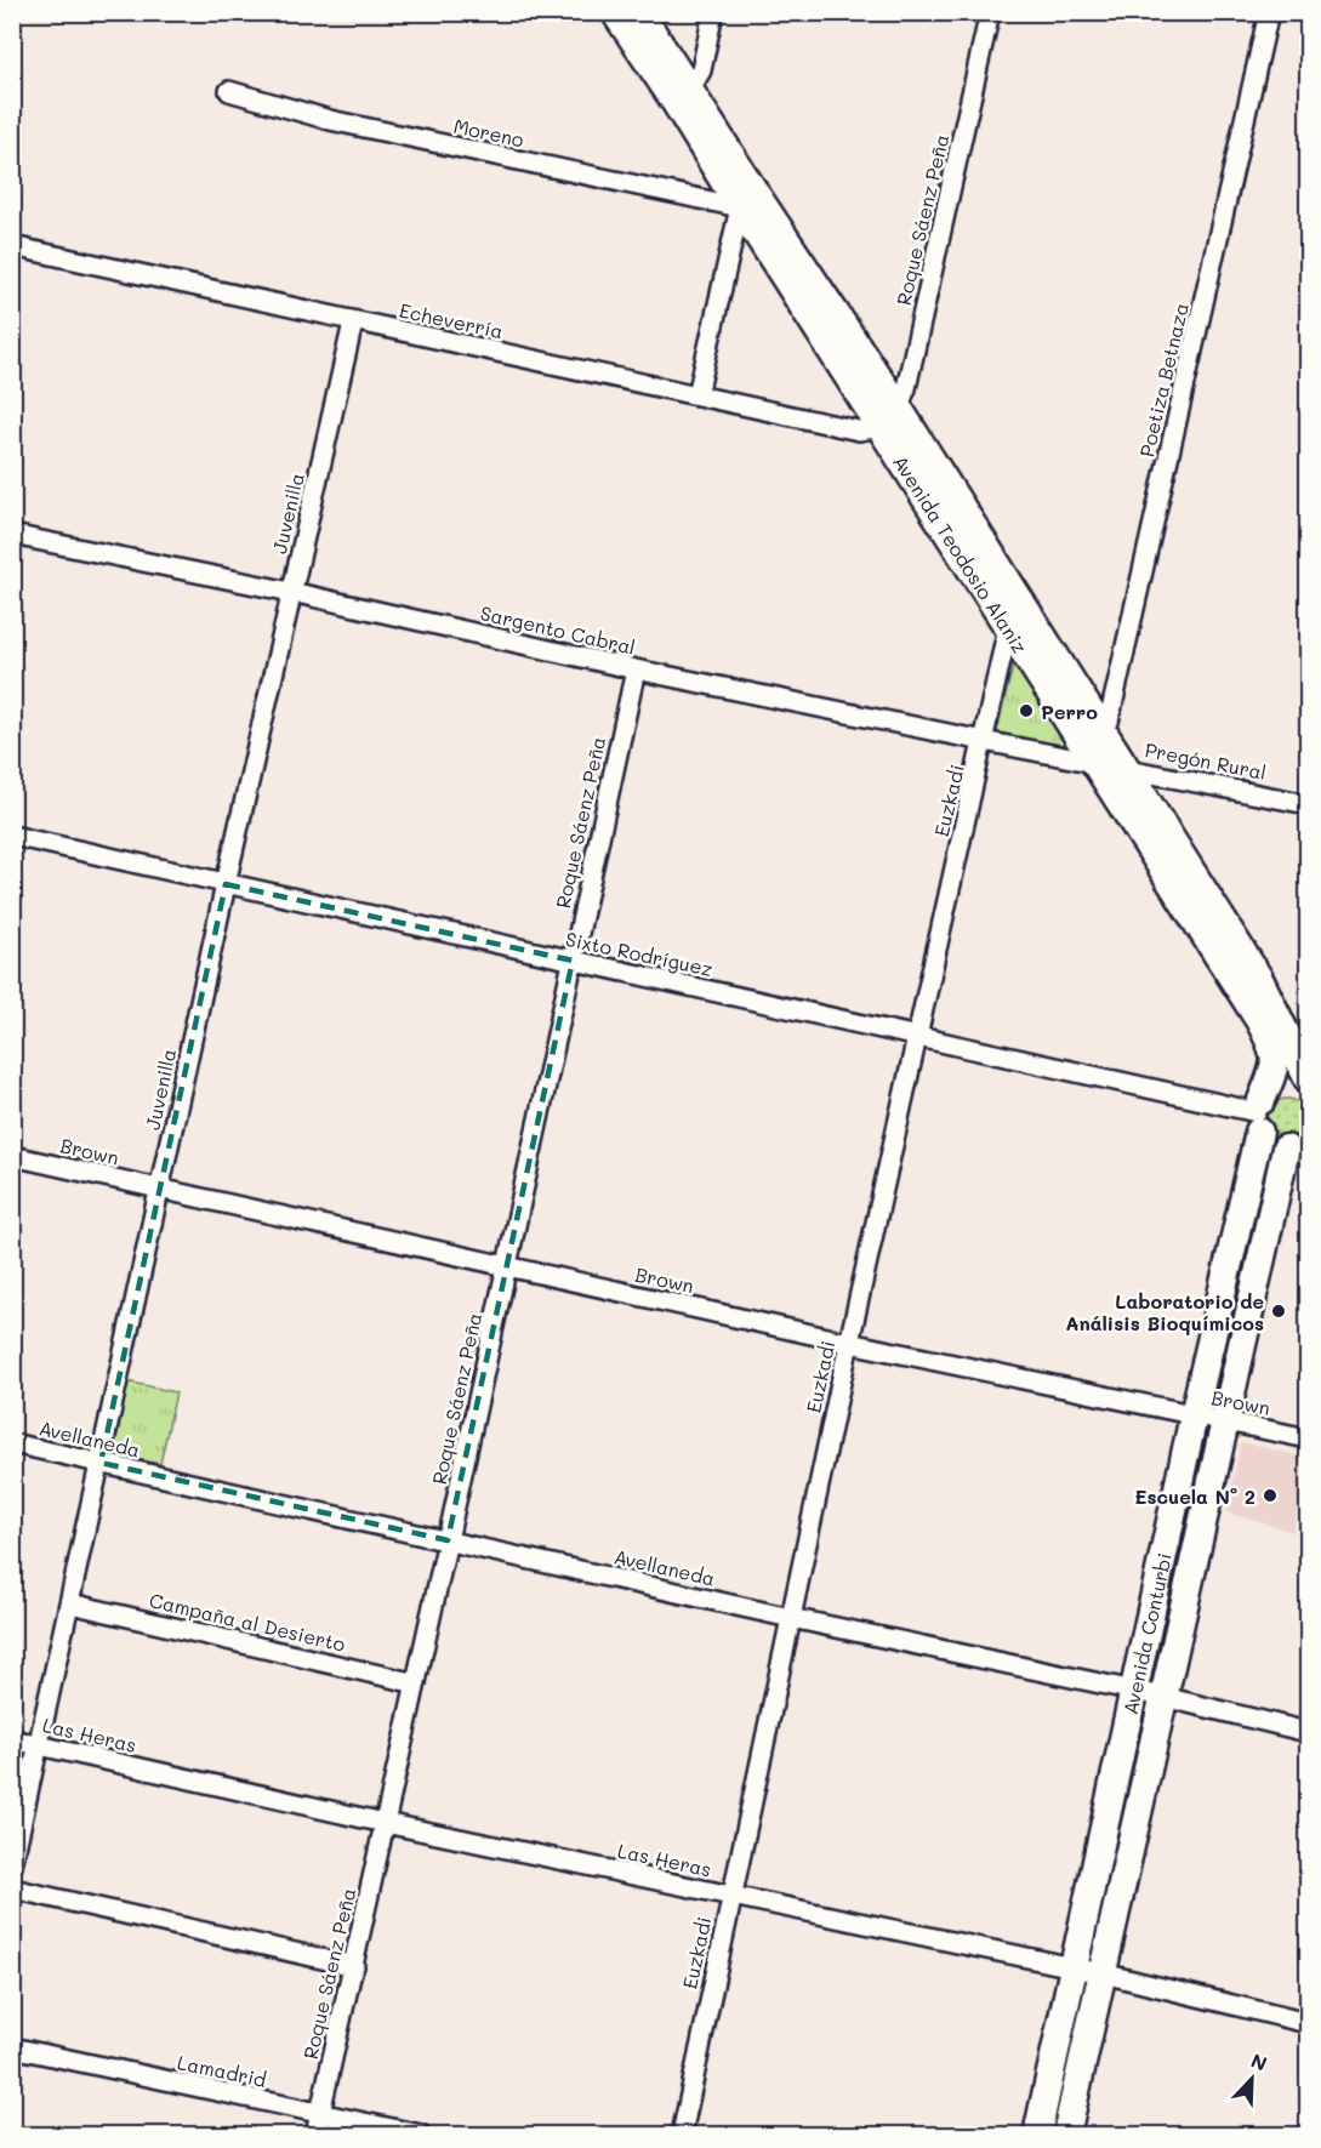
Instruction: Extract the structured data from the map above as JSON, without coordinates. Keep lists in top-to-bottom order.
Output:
{
  "streets": {
    "main road": ["Avenida Teodosio Alaniz", "Avenida Conturbi"],
    "street": [
      "Moreno",
      "Roque Sáenz Peña",
      "Echeverría",
      "Poetiza Betnaza",
      "Juvenilla",
      "Sargento Cabral",
      "Pregón Rural",
      "Euzkadi",
      "Sixto Rodríguez",
      "Brown",
      "Avellaneda",
      "Campaña al Desierto",
      "Las Heras",
      "Lamadrid"
    ]
  },
  "crossings": [
    ["Moreno", "Avenida Teodosio Alaniz"],
    ["Roque Sáenz Peña", "Echeverría"],
    ["Roque Sáenz Peña", "Avenida Teodosio Alaniz"],
    ["Roque Sáenz Peña", "Sargento Cabral"],
    ["Roque Sáenz Peña", "Sixto Rodríguez"],
    ["Roque Sáenz Peña", "Brown"],
    ["Roque Sáenz Peña", "Avellaneda"],
    ["Roque Sáenz Peña", "Campaña al Desierto"],
    ["Roque Sáenz Peña", "Las Heras"],
    ["Roque Sáenz Peña", "Lamadrid"],
    ["Echeverría", "Juvenilla"],
    ["Echeverría", "Avenida Teodosio Alaniz"],
    ["Poetiza Betnaza", "Avenida Teodosio Alaniz"],
    ["Poetiza Betnaza", "Sargento Cabral"],
    ["Juvenilla", "Sargento Cabral"],
    ["Juvenilla", "Sixto Rodríguez"],
    ["Juvenilla", "Brown"],
    ["Juvenilla", "Avellaneda"],
    ["Juvenilla", "Campaña al Desierto"],
    ["Juvenilla", "Las Heras"],
    ["Avenida Teodosio Alaniz", "Sargento Cabral"],
    ["Avenida Teodosio Alaniz", "Pregón Rural"],
    ["Avenida Teodosio Alaniz", "Euzkadi"],
    ["Avenida Teodosio Alaniz", "Sixto Rodríguez"],
    ["Avenida Teodosio Alaniz", "Avenida Conturbi"],
    ["Sargento Cabral", "Euzkadi"],
    ["Euzkadi", "Sixto Rodríguez"],
    ["Euzkadi", "Brown"],
    ["Euzkadi", "Avellaneda"],
    ["Euzkadi", "Las Heras"],
    ["Sixto Rodríguez", "Avenida Conturbi"],
    ["Brown", "Avenida Conturbi"],
    ["Avellaneda", "Avenida Conturbi"],
    ["Avenida Conturbi", "Las Heras"]
  ],
  "places": ["Perro", "Laboratorio de Análisis Bioquímicos", "Escuela N° 2"],
  "north": "top right"
}
